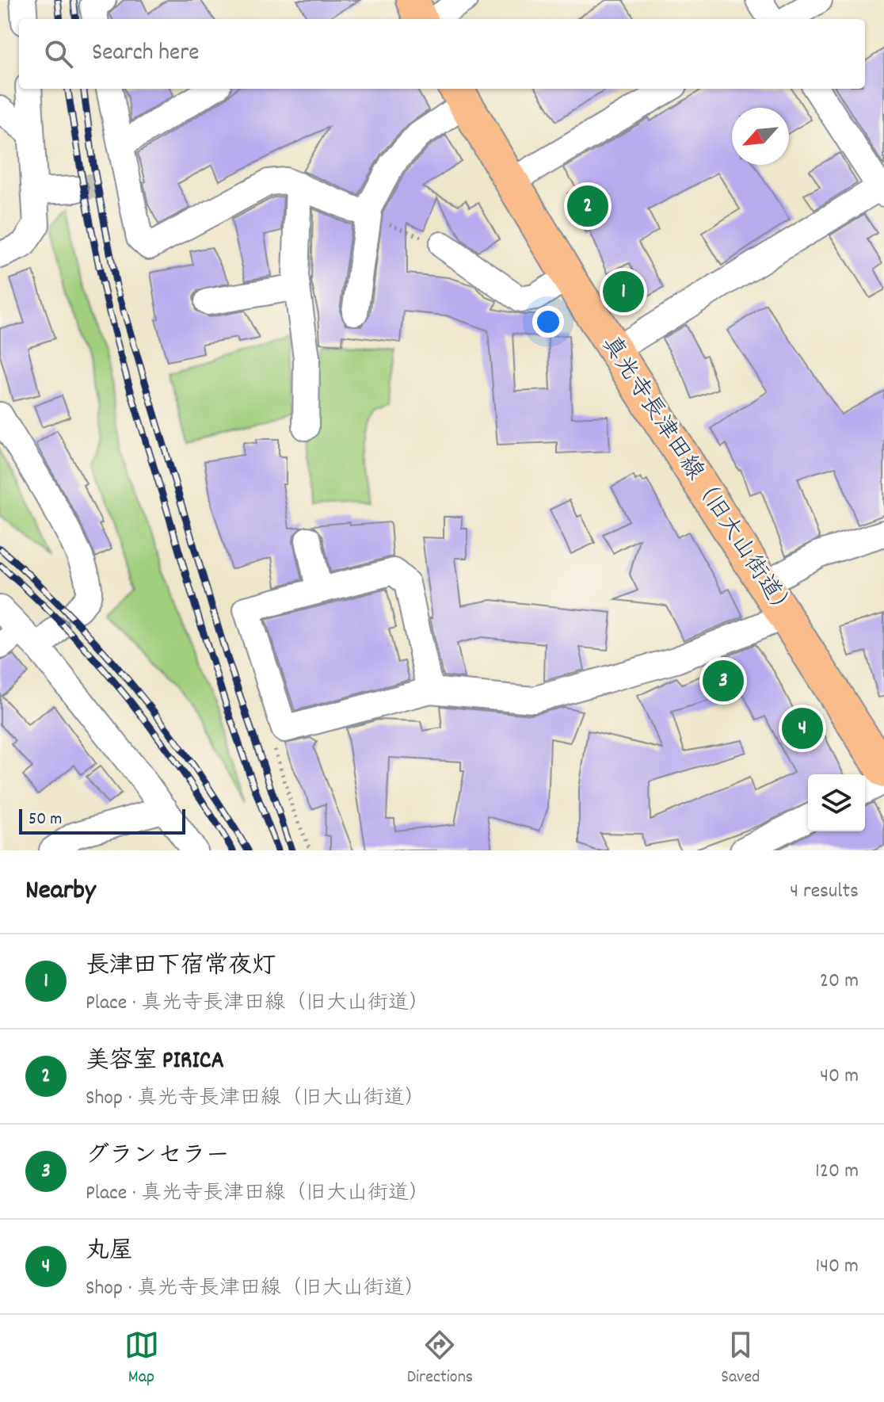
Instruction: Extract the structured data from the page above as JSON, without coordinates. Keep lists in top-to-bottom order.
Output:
{
  "streets": {
    "main road": ["真光寺長津田線（旧大山街道）"]
  },
  "scale_bar": "50 m",
  "north": "bottom left",
  "page": {
    "search": "Search here",
    "pins": [
      "2",
      "1",
      "3",
      "4"
    ],
    "scale": "50 m",
    "heading": ["Nearby", "4 results"],
    "list": [
      {
        "mark": "1",
        "name": "長津田下宿常夜灯",
        "note": "Place · 真光寺長津田線（旧大山街道）",
        "value": "20 m"
      },
      {
        "mark": "2",
        "name": "美容室 PIRICA",
        "note": "Shop · 真光寺長津田線（旧大山街道）",
        "value": "40 m"
      },
      {
        "mark": "3",
        "name": "グランセラー",
        "note": "Place · 真光寺長津田線（旧大山街道）",
        "value": "120 m"
      },
      {
        "mark": "4",
        "name": "丸屋",
        "note": "Shop · 真光寺長津田線（旧大山街道）",
        "value": "140 m"
      }
    ],
    "nav": ["Map", "Directions", "Saved"]
  }
}
